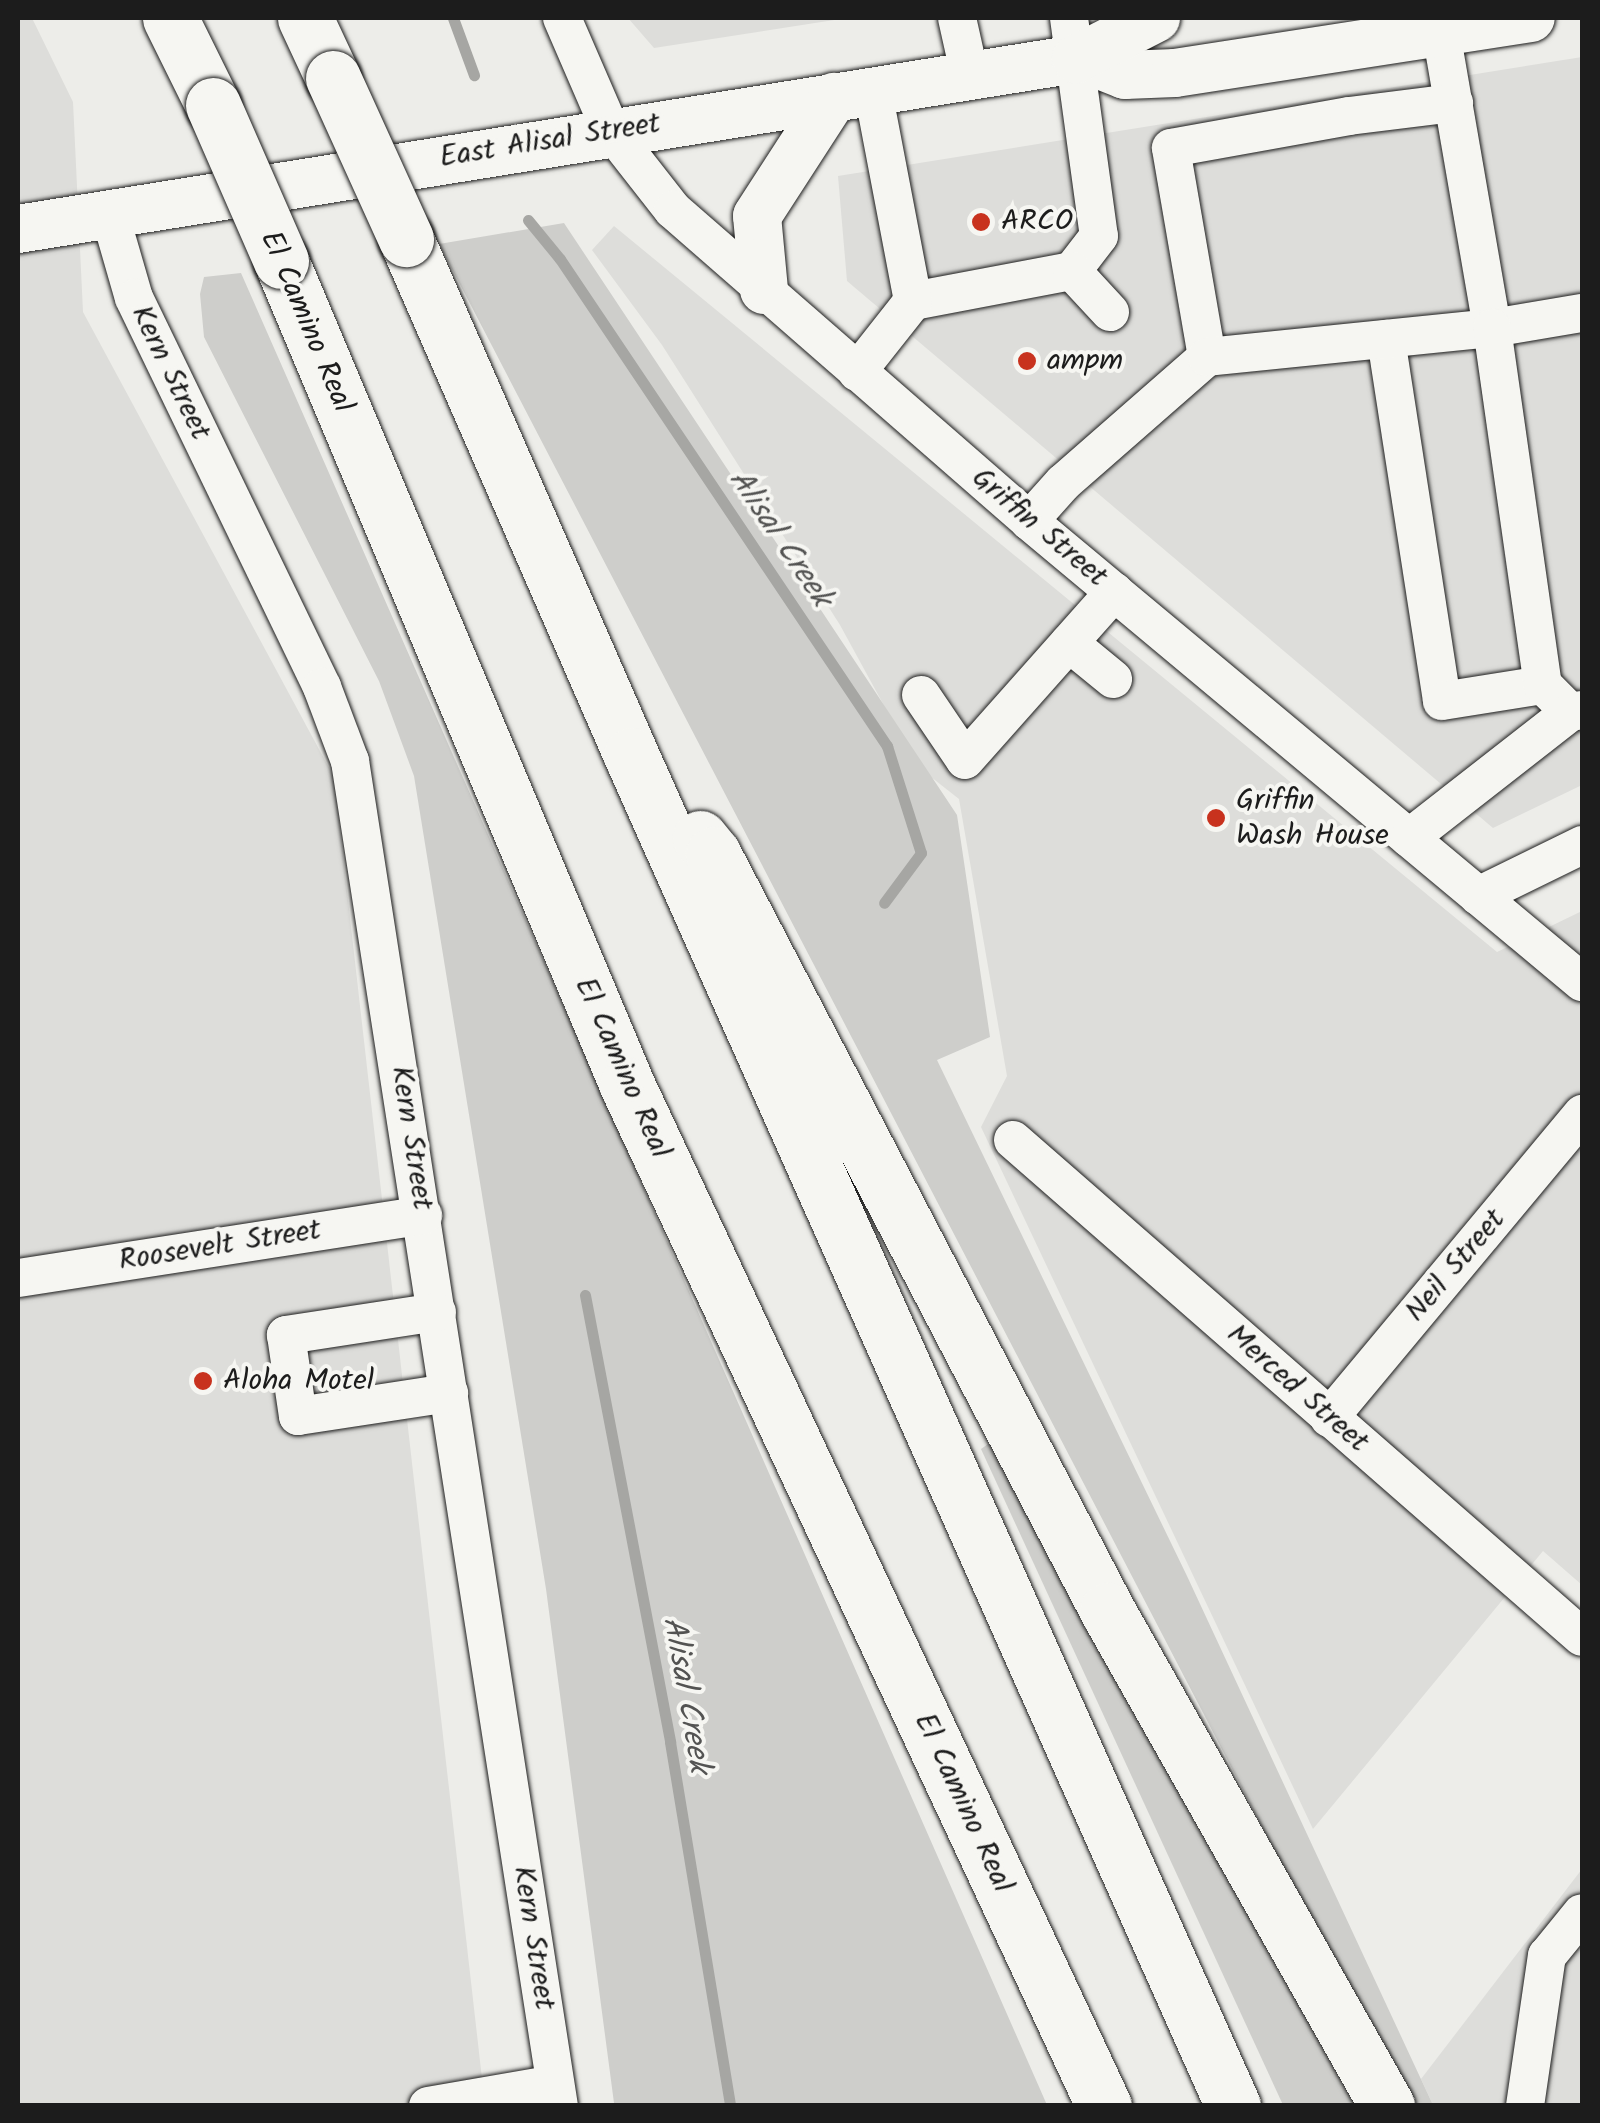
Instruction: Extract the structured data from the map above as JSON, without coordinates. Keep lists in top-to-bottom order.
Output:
{
  "streets": {
    "highway": ["El Camino Real"],
    "main road": ["East Alisal Street"],
    "street": [
      "Kern Street",
      "Griffin Street",
      "Roosevelt Street",
      "Neil Street",
      "Merced Street"
    ]
  },
  "crossings": [
    ["East Alisal Street", "Kern Street"],
    ["East Alisal Street", "Griffin Street"],
    ["Kern Street", "Roosevelt Street"],
    ["Neil Street", "Merced Street"]
  ],
  "water": ["Alisal Creek"],
  "places": [
    "ARCO",
    "ampm",
    "Griffin Wash House",
    "Aloha Motel"
  ]
}
